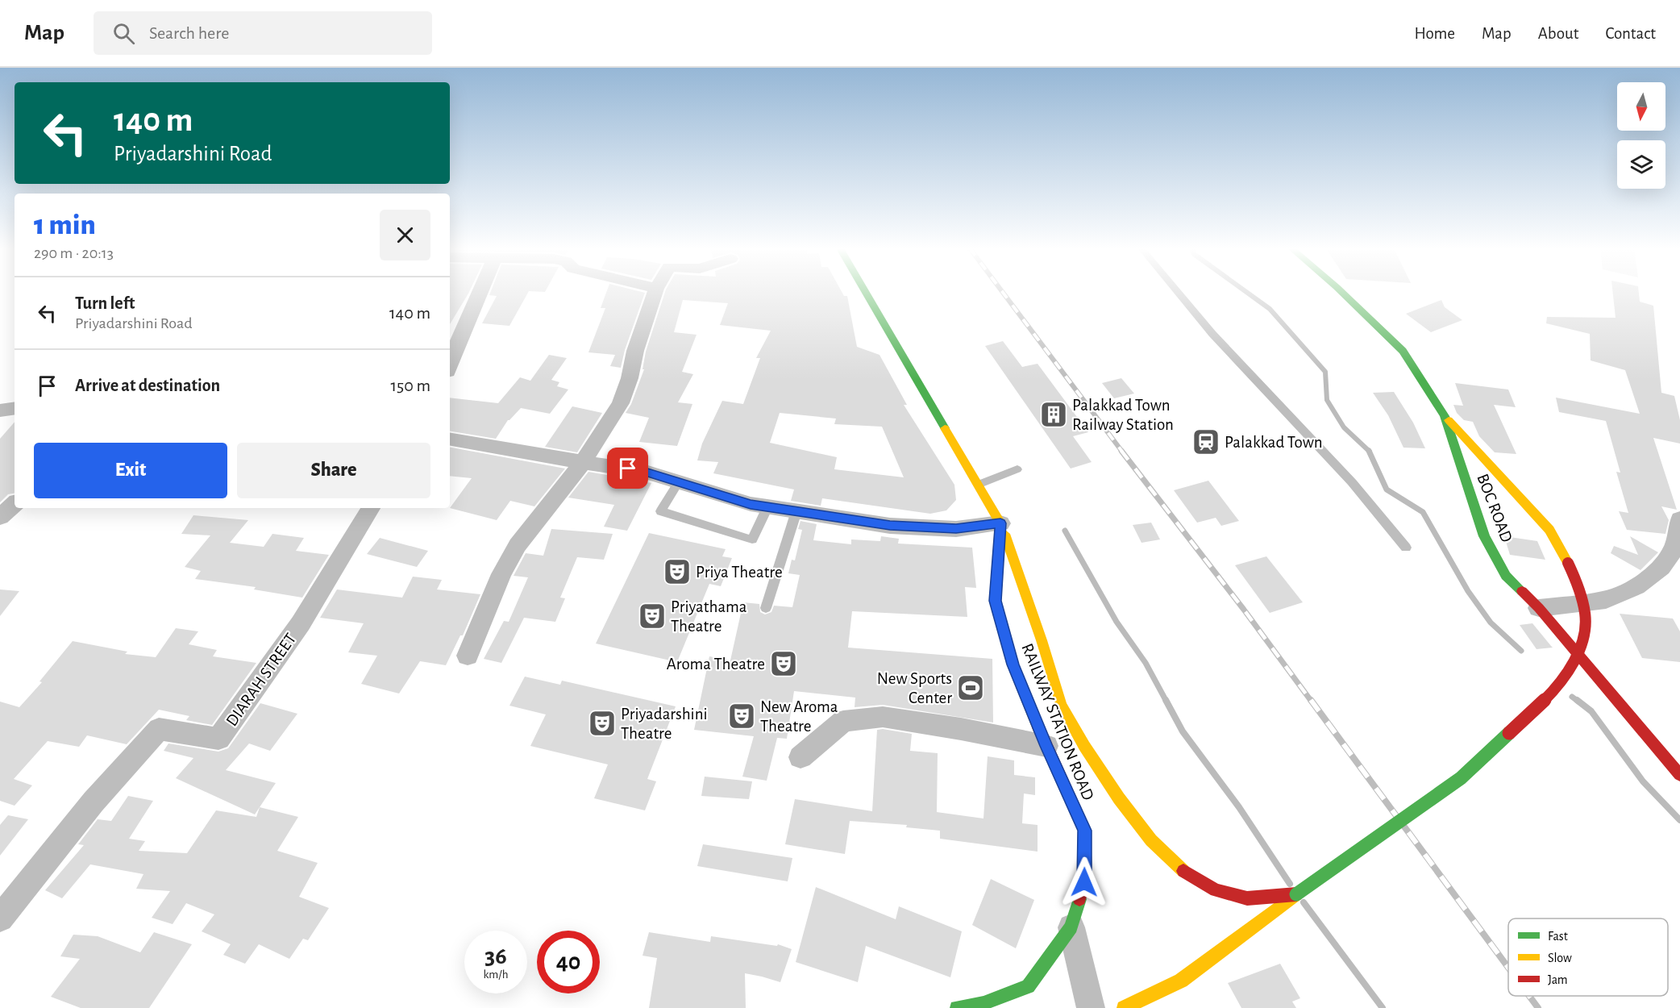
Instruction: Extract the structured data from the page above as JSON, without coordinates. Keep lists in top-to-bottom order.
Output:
{
  "streets": {
    "main road": ["BOC ROAD", "RAILWAY STATION ROAD"],
    "street": ["DIARAH STREET"]
  },
  "places": {
    "building": ["Palakkad Town Railway Station"],
    "station": ["Palakkad Town"],
    "theatre": [
      "Priya Theatre",
      "Priyathama Theatre",
      "Aroma Theatre",
      "New Aroma Theatre",
      "Priyadarshini Theatre"
    ],
    "sports": ["New Sports Center"]
  },
  "legend": ["Fast", "Slow", "Jam"],
  "north": "bottom",
  "page": {
    "header": "Map",
    "search": "Search here",
    "nav": [
      "Home",
      "Map",
      "About",
      "Contact"
    ],
    "turn": ["140 m", "Priyadarshini Road"],
    "heading": ["1 min", "290 m · 20:13"],
    "list": [
      {
        "name": "Turn left",
        "note": "Priyadarshini Road",
        "value": "140 m"
      },
      {
        "name": "Arrive at destination",
        "value": "150 m"
      }
    ],
    "buttons": ["Exit", "Share"],
    "speed": "36 km/h",
    "limit": "40"
  }
}
